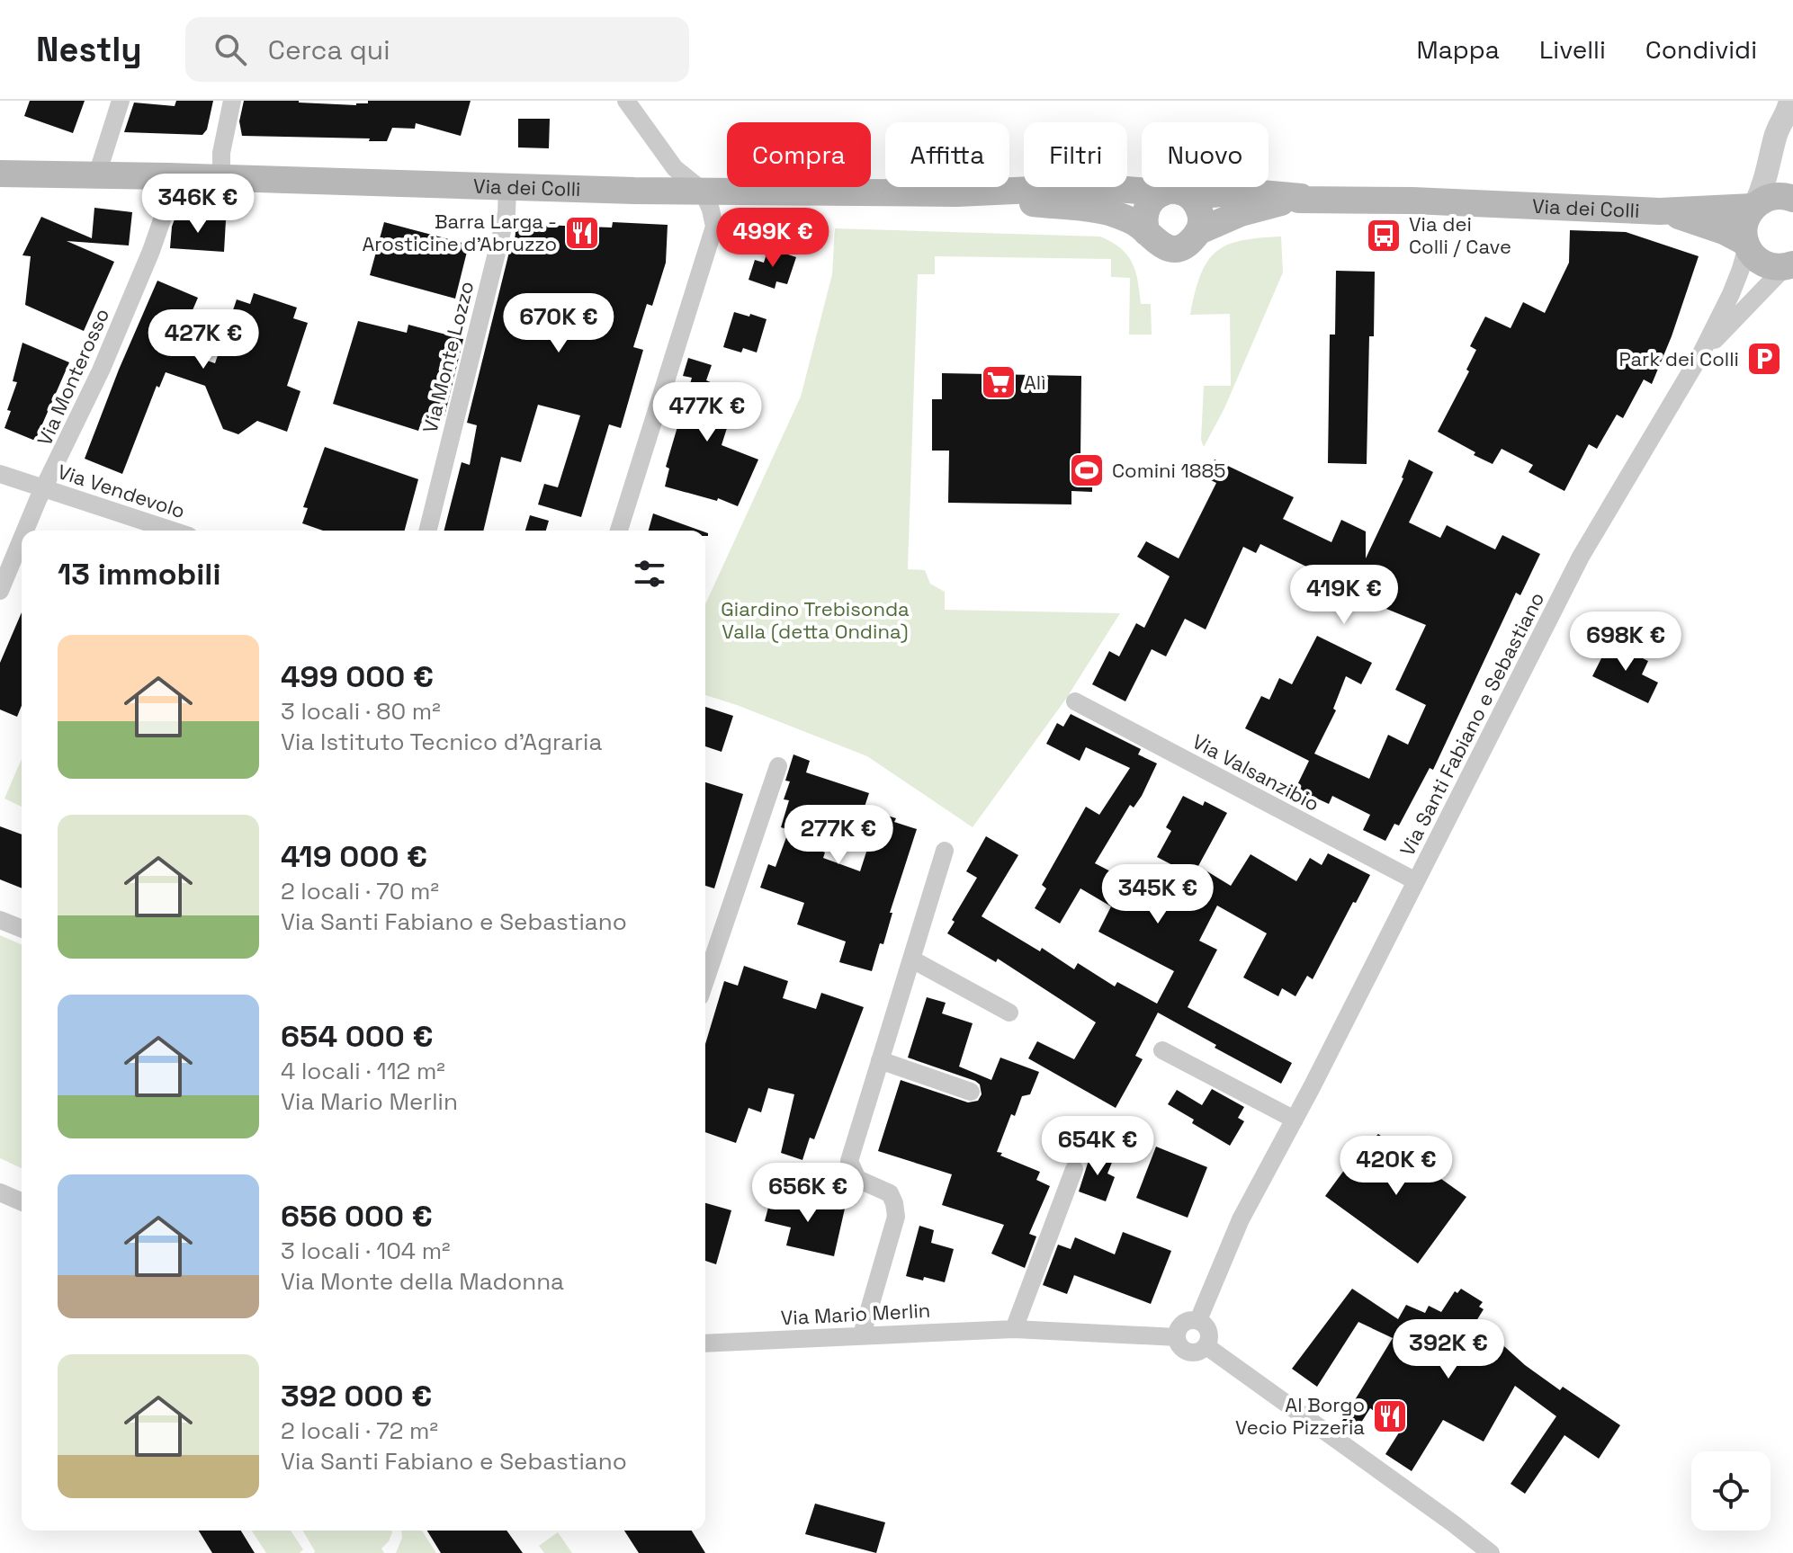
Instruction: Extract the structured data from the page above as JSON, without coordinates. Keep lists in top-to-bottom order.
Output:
{
  "streets": {
    "main road": ["Via dei Colli"],
    "street": [
      "Via Monte Lozzo",
      "Via Monterosso",
      "Via Vendevolo",
      "Via Santi Fabiano e Sebastiano",
      "Via Valsanzibio",
      "Via Mario Merlin"
    ]
  },
  "crossings": [
    ["Via dei Colli", "Via Monte Lozzo"],
    ["Via dei Colli", "Via Monterosso"],
    ["Via dei Colli", "Via Santi Fabiano e Sebastiano"],
    ["Via Monterosso", "Via Vendevolo"],
    ["Via Santi Fabiano e Sebastiano", "Via Valsanzibio"],
    ["Via Santi Fabiano e Sebastiano", "Via Mario Merlin"]
  ],
  "parks": ["Giardino Trebisonda Valla (detta Ondina)"],
  "places": {
    "restaurant": ["Barra Larga - Arosticine d'Abruzzo", "Al Borgo Vecio Pizzeria"],
    "bus stop": ["Via dei Colli / Cave"],
    "parking": ["Park dei Colli"],
    "supermarket": ["Alì"],
    "sports": ["Comini 1885"]
  },
  "page": {
    "header": "Nestly",
    "search": "Cerca qui",
    "nav": ["Mappa", "Livelli", "Condividi"],
    "chip": [
      "Compra",
      "Affitta",
      "Filtri",
      "Nuovo"
    ],
    "price": [
      "346K €",
      "499K €",
      "670K €",
      "427K €",
      "477K €",
      "419K €",
      "698K €",
      "277K €",
      "345K €",
      "654K €",
      "420K €",
      "656K €",
      "392K €"
    ],
    "heading": "13 immobili",
    "list": [
      {
        "name": "499 000 €",
        "note": "3 locali · 80 m² · Via Istituto Tecnico d'Agraria"
      },
      {
        "name": "419 000 €",
        "note": "2 locali · 70 m² · Via Santi Fabiano e Sebastiano"
      },
      {
        "name": "654 000 €",
        "note": "4 locali · 112 m² · Via Mario Merlin"
      },
      {
        "name": "656 000 €",
        "note": "3 locali · 104 m² · Via Monte della Madonna"
      },
      {
        "name": "392 000 €",
        "note": "2 locali · 72 m² · Via Santi Fabiano e Sebastiano"
      }
    ]
  }
}
